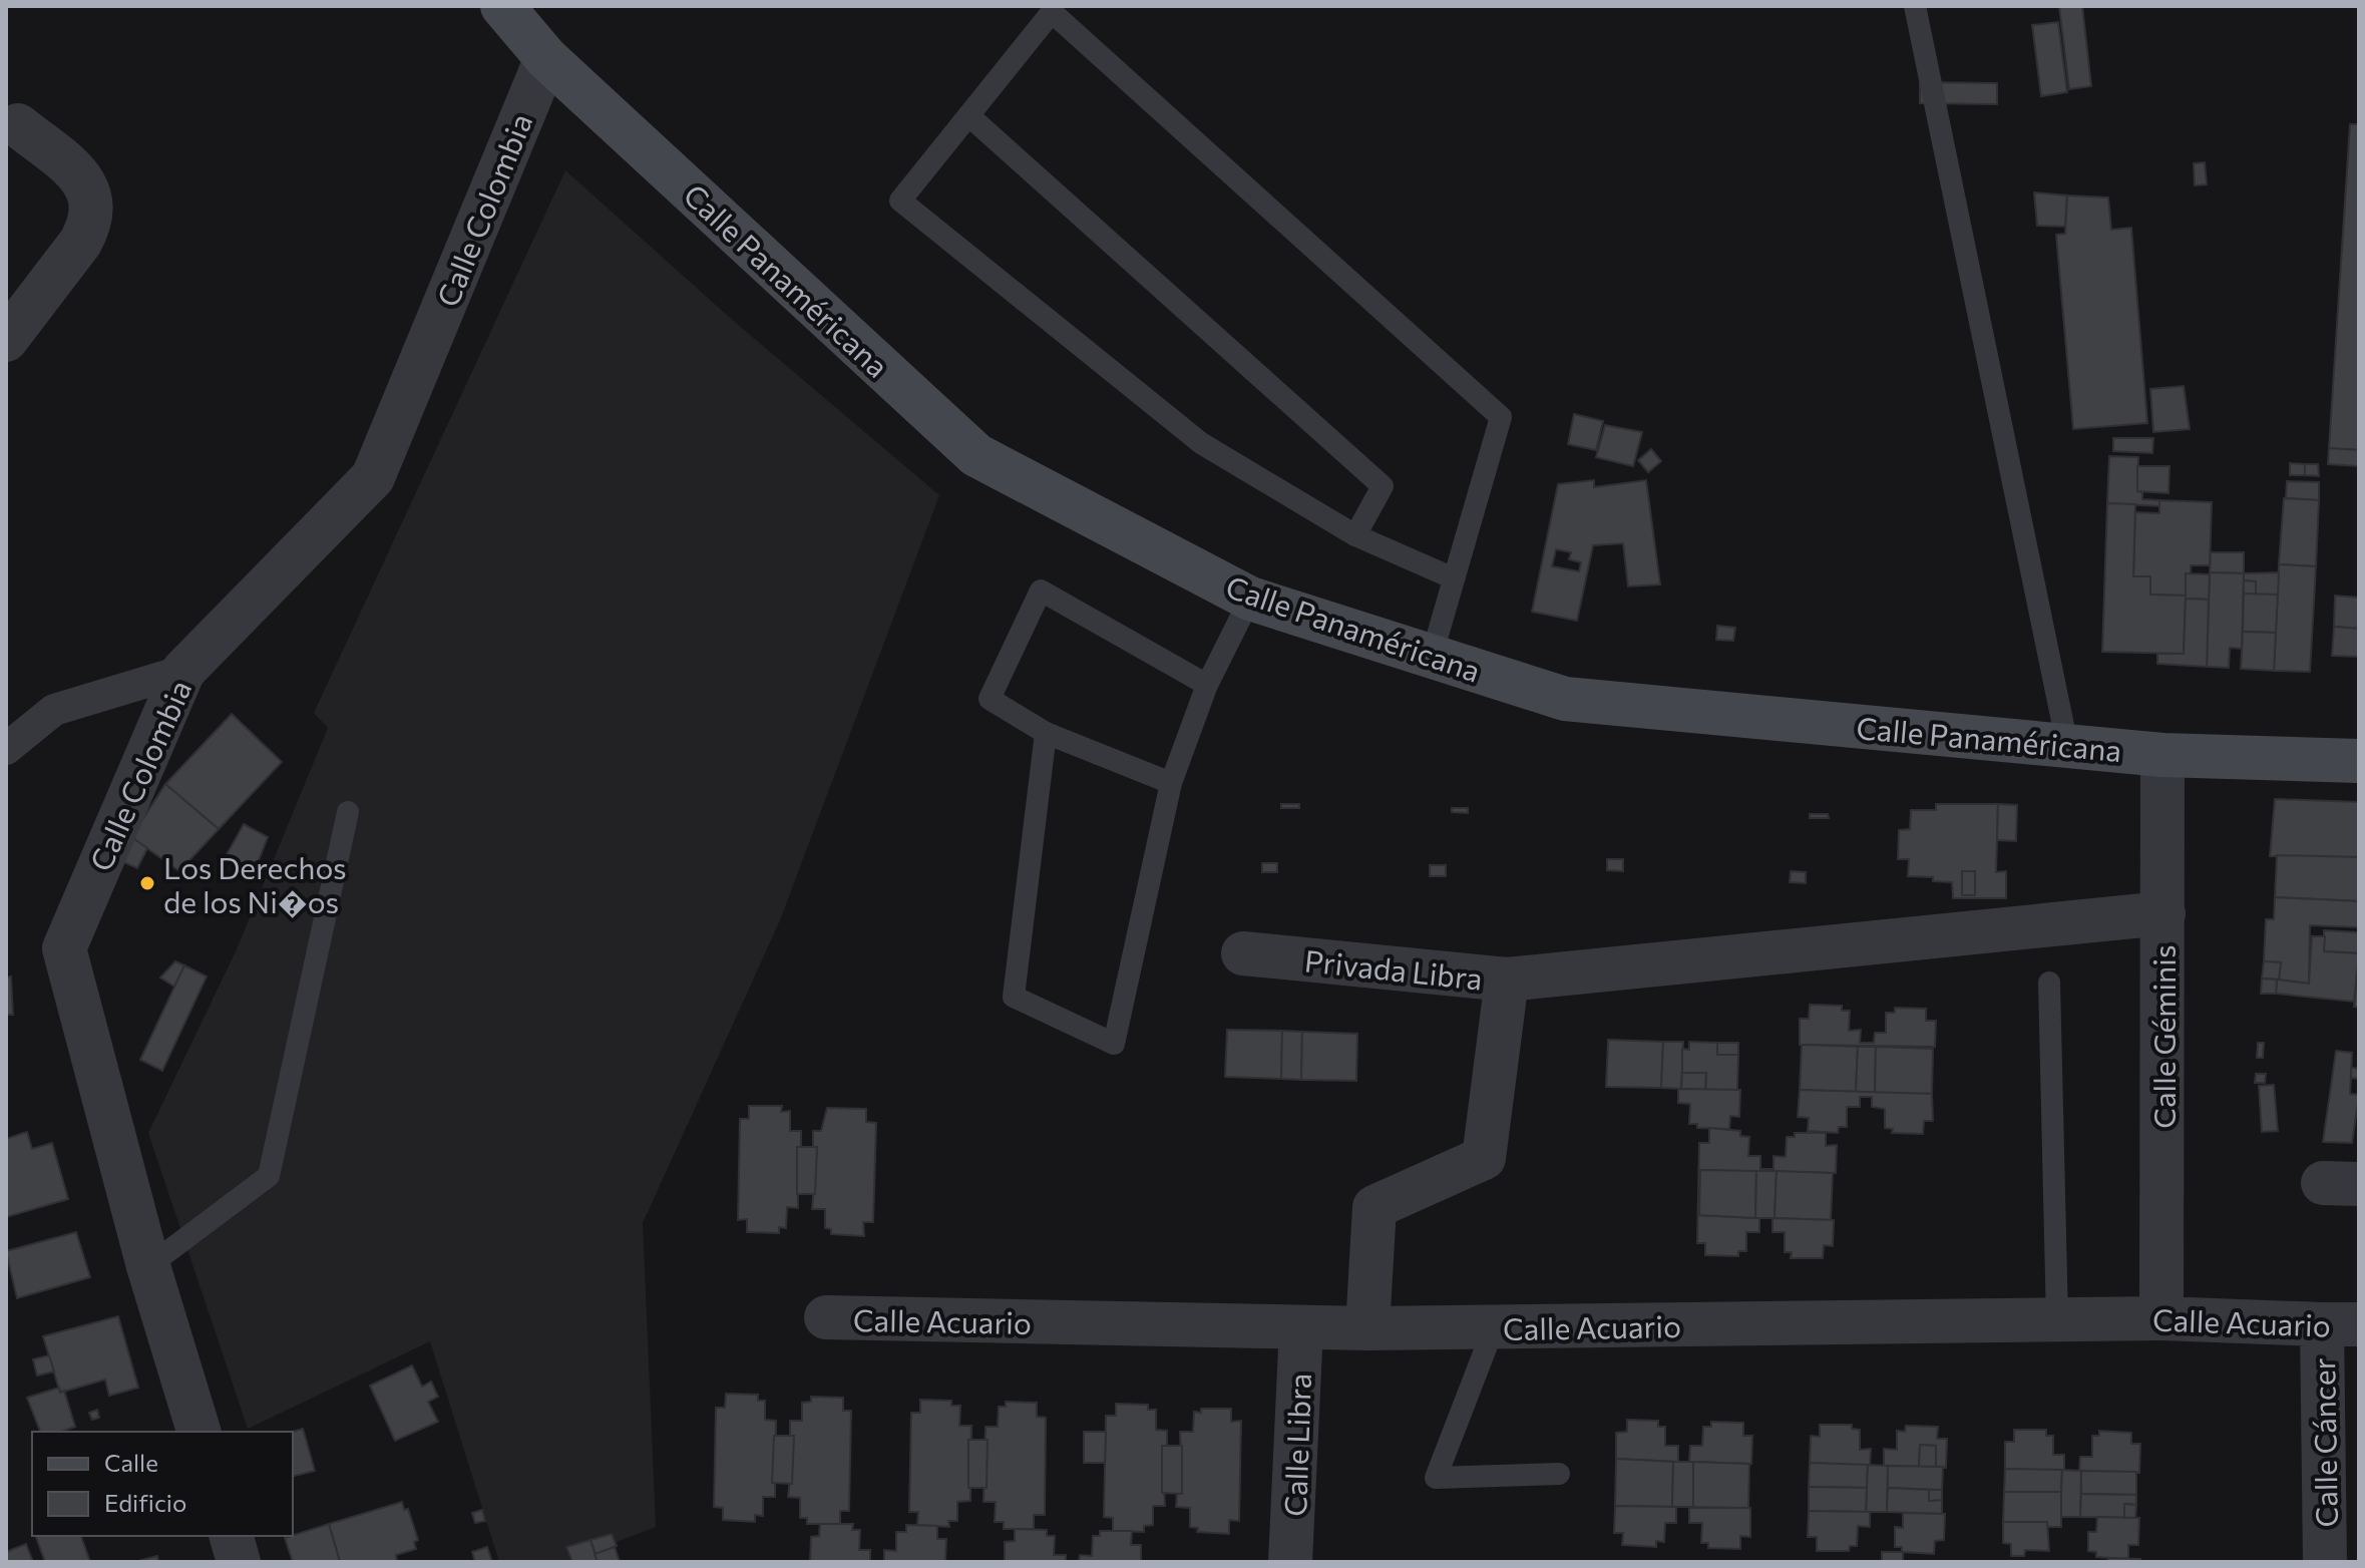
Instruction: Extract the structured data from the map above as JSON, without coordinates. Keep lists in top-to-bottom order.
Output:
{
  "streets": {
    "main road": ["Calle Panaméricana"],
    "street": [
      "Calle Colombia",
      "Privada Libra",
      "Calle Géminis",
      "Calle Acuario",
      "Calle Cáncer",
      "Calle Libra"
    ]
  },
  "crossings": [
    ["Calle Colombia", "Calle Panaméricana"],
    ["Calle Panaméricana", "Calle Géminis"],
    ["Privada Libra", "Calle Acuario"],
    ["Calle Géminis", "Calle Acuario"],
    ["Calle Acuario", "Calle Cáncer"],
    ["Calle Acuario", "Calle Libra"]
  ],
  "places": ["Los Derechos de los Ni�os"],
  "legend": ["Calle", "Edificio"]
}
